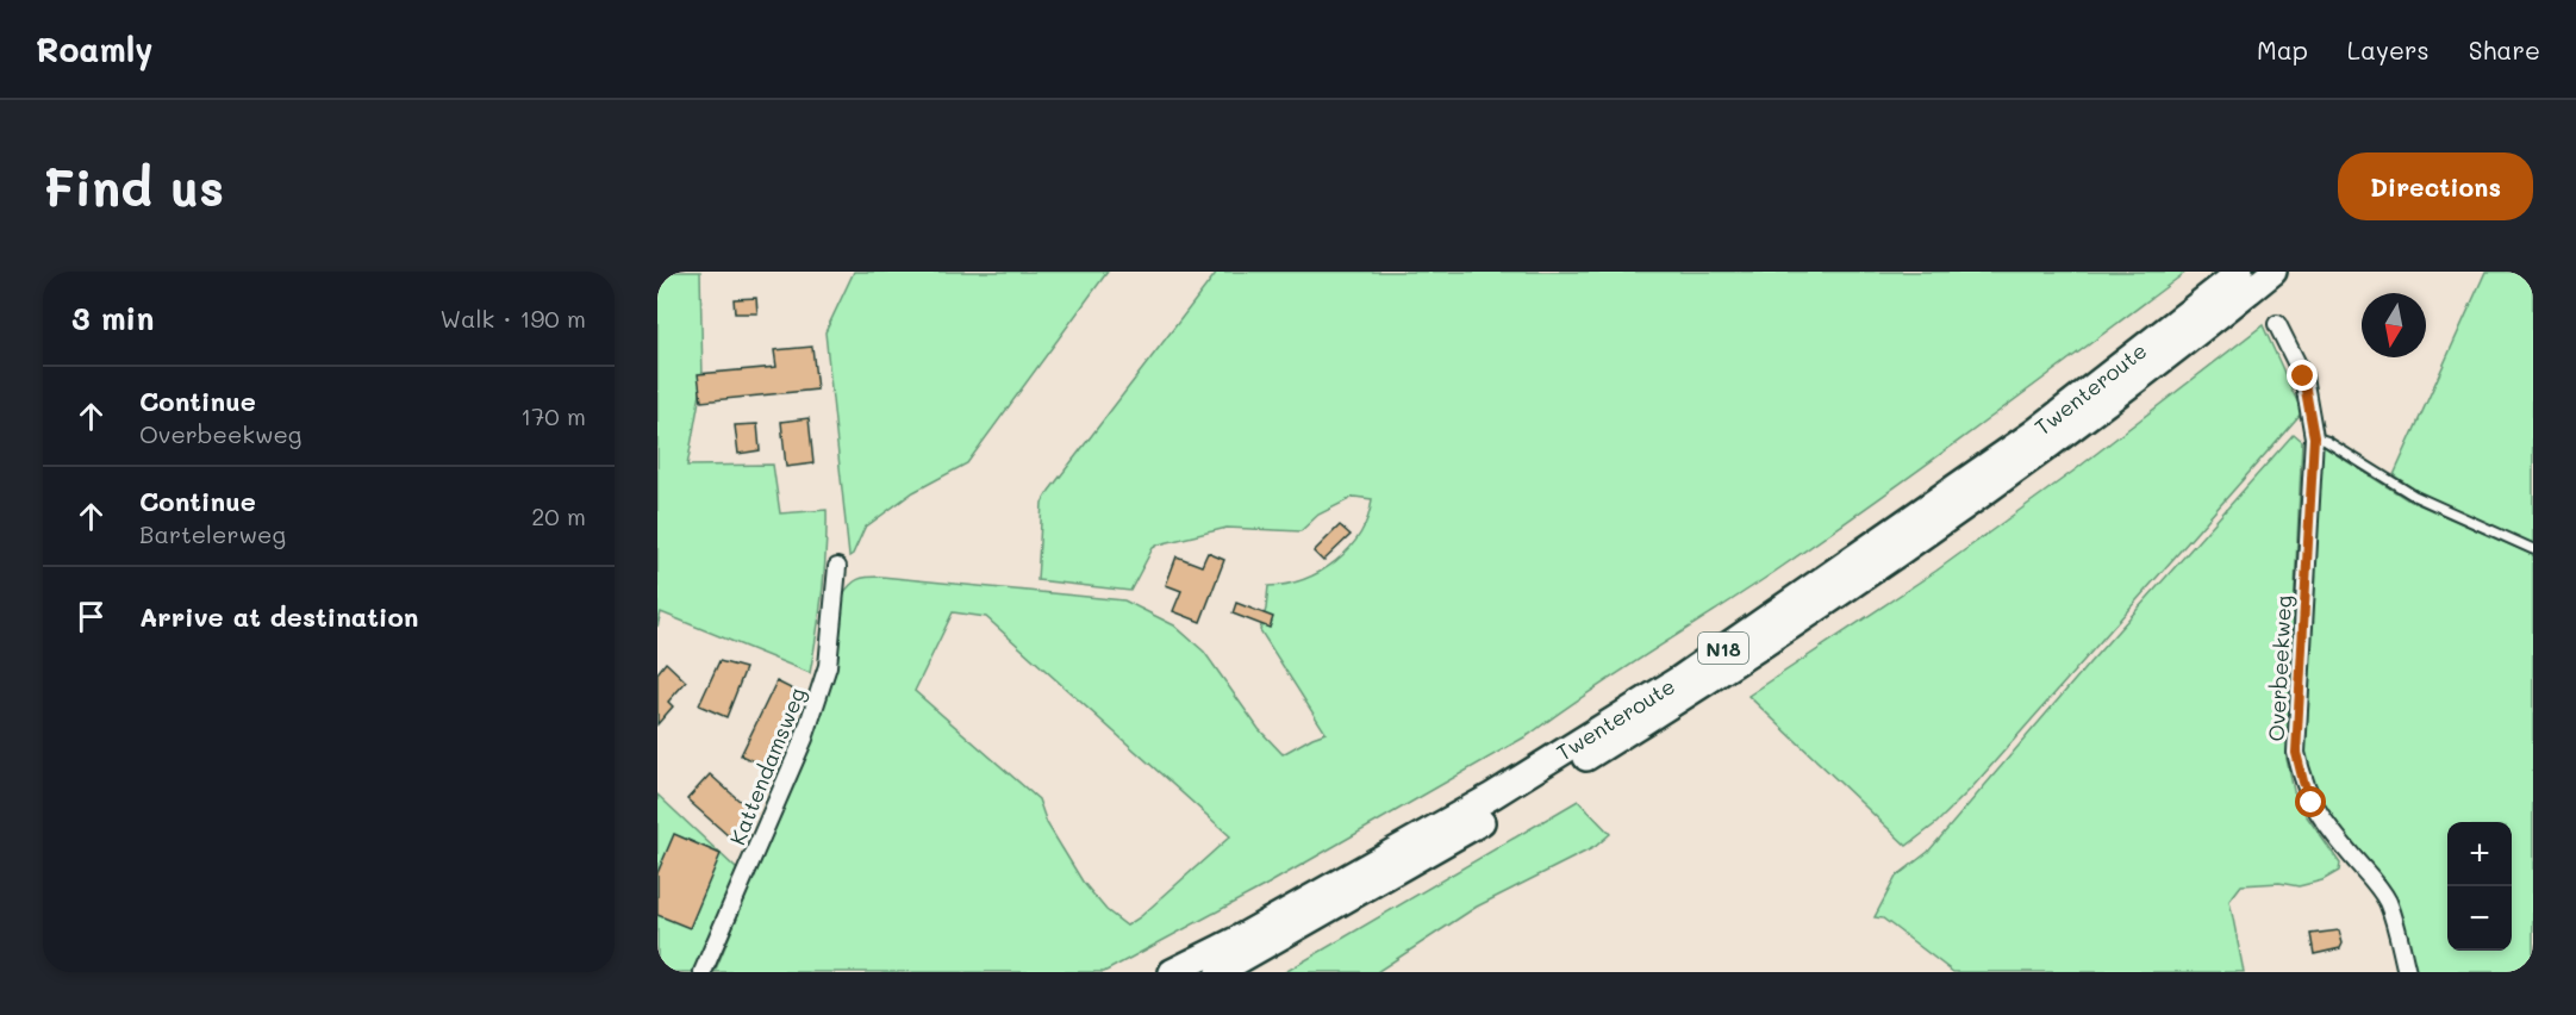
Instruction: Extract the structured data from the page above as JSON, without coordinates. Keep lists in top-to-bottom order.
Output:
{
  "streets": {
    "highway": ["Twenteroute", "N18"],
    "street": ["Overbeekweg", "Kattendamsweg"]
  },
  "north": "bottom",
  "page": {
    "header": "Roamly",
    "nav": ["Map", "Layers", "Share"],
    "buttons": "Directions",
    "title": "Find us",
    "heading": ["3 min", "Walk · 190 m"],
    "list": [
      ["Continue", "Overbeekweg", "170 m"],
      ["Continue", "Bartelerweg", "20 m"],
      "Arrive at destination"
    ],
    "map_buttons": ["+", "−"]
  }
}
